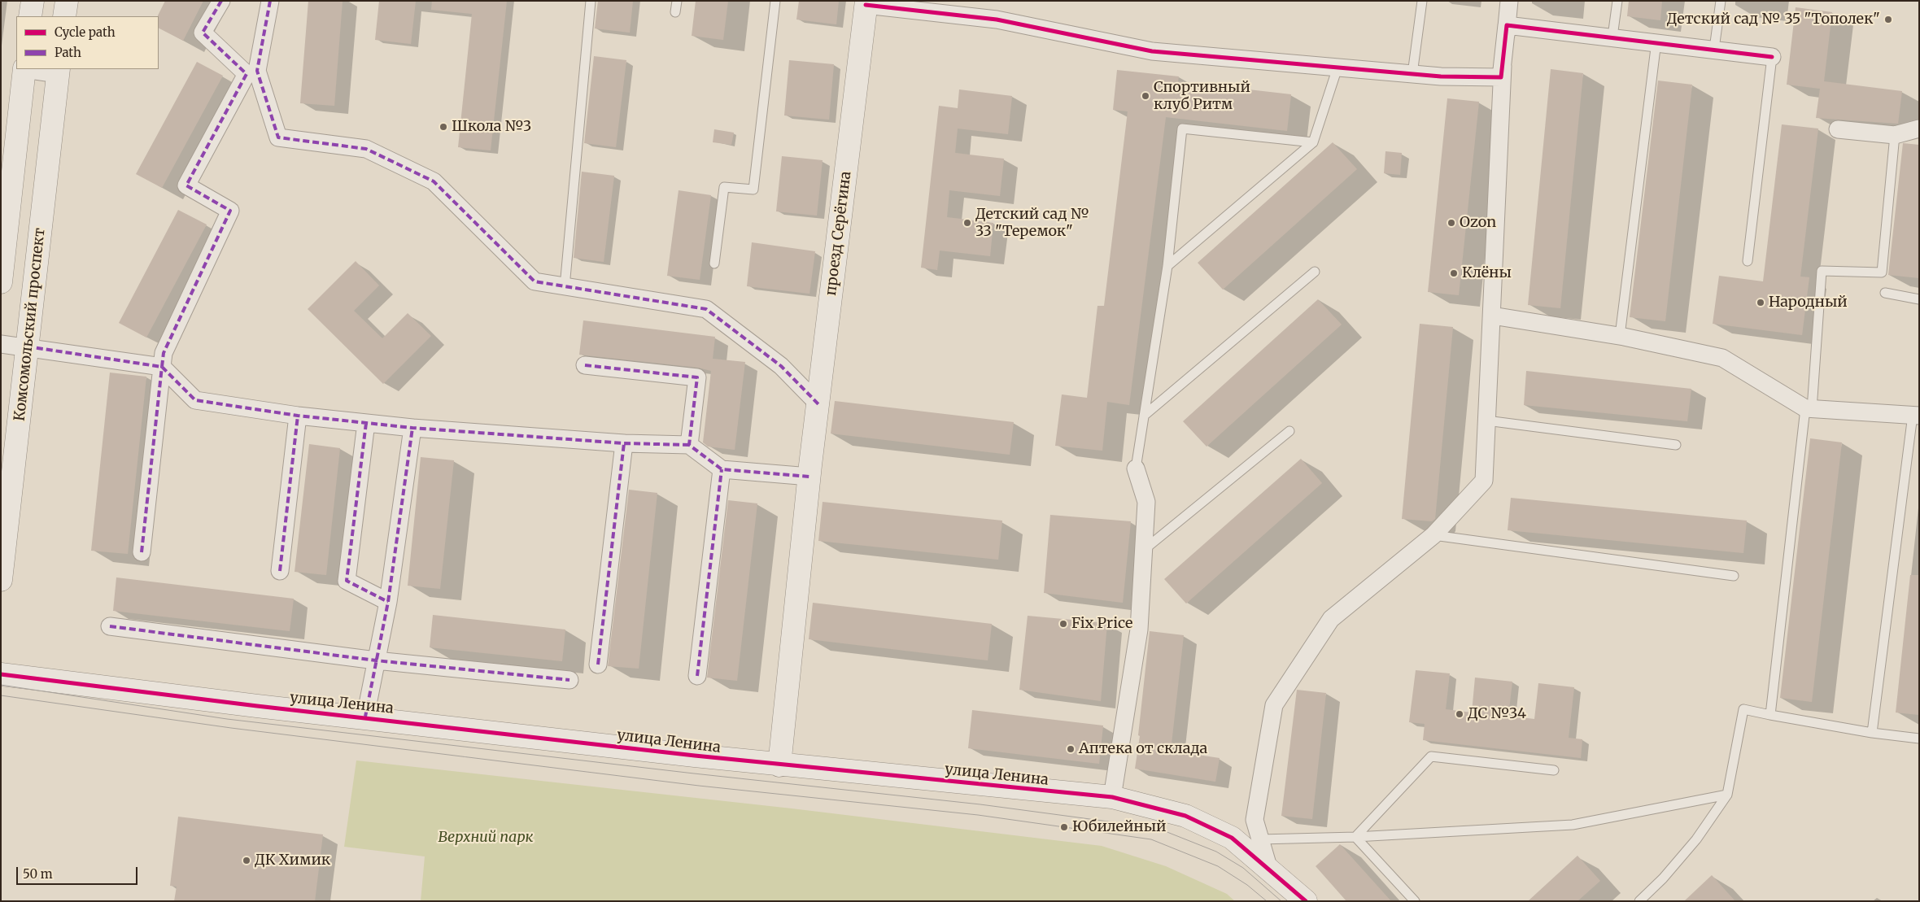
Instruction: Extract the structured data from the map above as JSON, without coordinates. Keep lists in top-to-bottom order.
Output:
{
  "streets": {
    "street": ["проезд Серёгина", "Комсомольский проспект", "улица Ленина"]
  },
  "crossings": [
    ["проезд Серёгина", "улица Ленина"]
  ],
  "parks": ["Верхний парк"],
  "places": [
    "Детский сад № 35 \"Тополек\"",
    "Спортивный клуб Ритм",
    "Школа №3",
    "Детский сад № 33 \"Теремок\"",
    "Ozon",
    "Клёны",
    "Народный",
    "Fix Price",
    "ДС №34",
    "Аптека от склада",
    "Юбилейный",
    "ДК Химик"
  ],
  "legend": ["Cycle path", "Path"],
  "scale_bar": "50 m"
}
